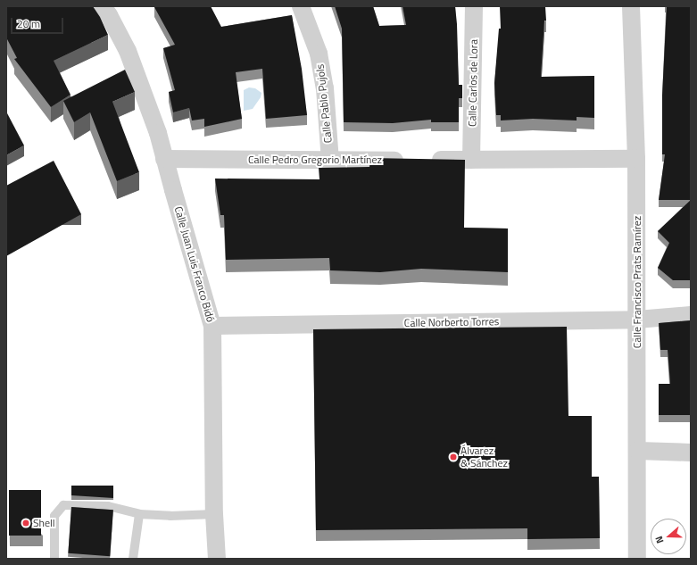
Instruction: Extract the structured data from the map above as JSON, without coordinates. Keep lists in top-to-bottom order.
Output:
{
  "streets": {
    "street": [
      "Calle Carlos de Lora",
      "Calle Pablo Pujols",
      "Calle Pedro Gregorio Martínez",
      "Calle Juan Luis Franco Bidó",
      "Calle Francisco Prats Ramírez",
      "Calle Norberto Torres"
    ]
  },
  "crossings": [
    ["Calle Carlos de Lora", "Calle Pedro Gregorio Martínez"],
    ["Calle Pablo Pujols", "Calle Pedro Gregorio Martínez"],
    ["Calle Pedro Gregorio Martínez", "Calle Juan Luis Franco Bidó"],
    ["Calle Pedro Gregorio Martínez", "Calle Francisco Prats Ramírez"],
    ["Calle Juan Luis Franco Bidó", "Calle Norberto Torres"],
    ["Calle Francisco Prats Ramírez", "Calle Norberto Torres"]
  ],
  "places": ["Álvarez & Sánchez", "Shell"],
  "scale_bar": "20 m",
  "north": "left"
}
